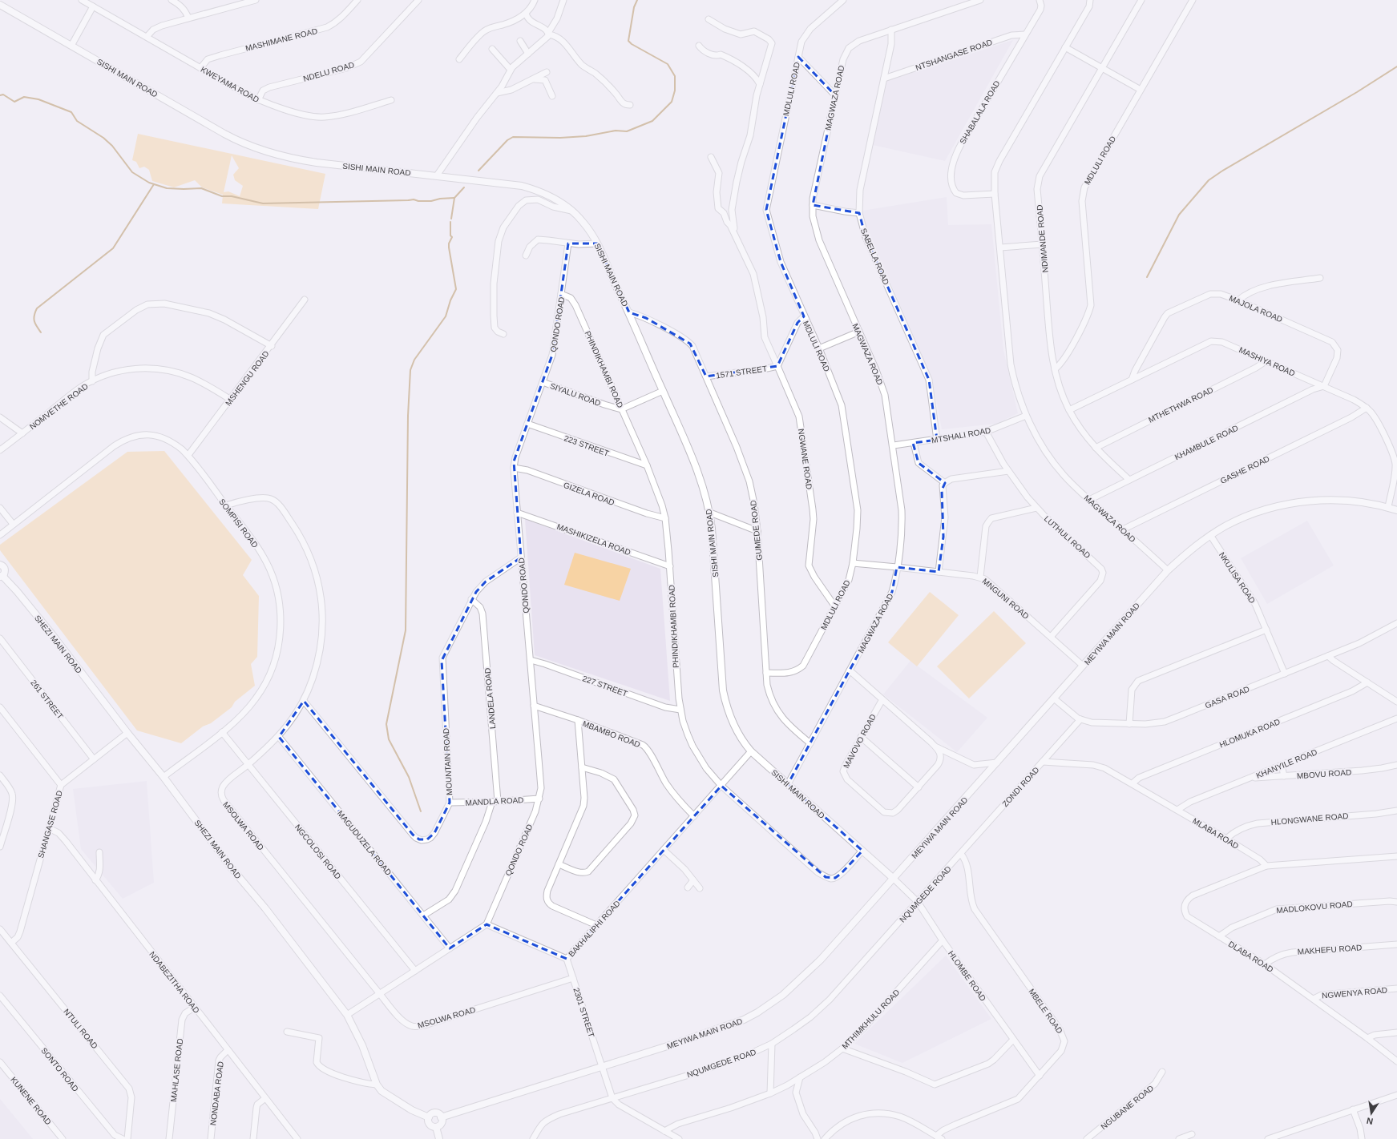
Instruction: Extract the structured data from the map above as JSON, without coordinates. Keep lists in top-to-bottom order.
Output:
{
  "streets": {
    "street": [
      "MASHIMANE ROAD",
      "NTSHANGASE ROAD",
      "NDELU ROAD",
      "SISHI MAIN ROAD",
      "KWEYAMA ROAD",
      "MDLULI ROAD",
      "MAGWAZA ROAD",
      "SHABALALA ROAD",
      "NDIMANDE ROAD",
      "SABELLA ROAD",
      "MAJOLA ROAD",
      "QONDO ROAD",
      "MASHIYA ROAD",
      "PHINDIKHAMBI ROAD",
      "1571 STREET",
      "MSHENGU ROAD",
      "SIYALU ROAD",
      "MTHETHWA ROAD",
      "NOMVETHE ROAD",
      "MTSHALI ROAD",
      "KHAMBULE ROAD",
      "223 STREET",
      "NGWANE ROAD",
      "GASHE ROAD",
      "GIZELA ROAD",
      "SOMPISI ROAD",
      "GUMEDE ROAD",
      "LUTHULI ROAD",
      "MASHIKIZELA ROAD",
      "NKULISA ROAD",
      "MNGUNI ROAD",
      "MEYIWA MAIN ROAD",
      "SHEZI MAIN ROAD",
      "227 STREET",
      "GASA ROAD",
      "LANDELA ROAD",
      "261 STREET",
      "HLOMUKA ROAD",
      "MBAMBO ROAD",
      "MAVOVO ROAD",
      "MOUNTAIN ROAD",
      "KHANYILE ROAD",
      "MBOVU ROAD",
      "ZONDI ROAD",
      "MANDLA ROAD",
      "HLONGWANE ROAD",
      "SHANGASE ROAD",
      "MSOLWA ROAD",
      "MLABA ROAD",
      "MAGUDUZELA ROAD",
      "NGCOLOSI ROAD",
      "NQUMGEDE ROAD",
      "MADLOKOVU ROAD",
      "BAKHALIPHI ROAD",
      "MAKHEFU ROAD",
      "DLABA ROAD",
      "HLOMBE ROAD",
      "NDABEZITHA ROAD",
      "NGWENYA ROAD",
      "MBELE ROAD",
      "2301 STREET",
      "MTHIMKHULU ROAD",
      "NTULI ROAD",
      "SONTO ROAD",
      "MAHLASE ROAD",
      "NONDABA ROAD",
      "KUNENE ROAD",
      "NGUBANE ROAD"
    ]
  },
  "crossings": [
    ["MASHIMANE ROAD", "KWEYAMA ROAD"],
    ["NTSHANGASE ROAD", "SHABALALA ROAD"],
    ["NTSHANGASE ROAD", "SABELLA ROAD"],
    ["NDELU ROAD", "KWEYAMA ROAD"],
    ["SISHI MAIN ROAD", "MAGWAZA ROAD"],
    ["SISHI MAIN ROAD", "PHINDIKHAMBI ROAD"],
    ["SISHI MAIN ROAD", "GUMEDE ROAD"],
    ["SISHI MAIN ROAD", "MEYIWA MAIN ROAD"],
    ["SISHI MAIN ROAD", "BAKHALIPHI ROAD"],
    ["SISHI MAIN ROAD", "HLOMBE ROAD"],
    ["MDLULI ROAD", "NDIMANDE ROAD"],
    ["MDLULI ROAD", "NGWANE ROAD"],
    ["MDLULI ROAD", "GUMEDE ROAD"],
    ["MDLULI ROAD", "MNGUNI ROAD"],
    ["MAGWAZA ROAD", "SHABALALA ROAD"],
    ["MAGWAZA ROAD", "SABELLA ROAD"],
    ["MAGWAZA ROAD", "MTSHALI ROAD"],
    ["MAGWAZA ROAD", "KHAMBULE ROAD"],
    ["MAGWAZA ROAD", "GASHE ROAD"],
    ["MAGWAZA ROAD", "GUMEDE ROAD"],
    ["MAGWAZA ROAD", "MNGUNI ROAD"],
    ["MAGWAZA ROAD", "MEYIWA MAIN ROAD"],
    ["MAGWAZA ROAD", "MAVOVO ROAD"],
    ["NDIMANDE ROAD", "MASHIYA ROAD"],
    ["NDIMANDE ROAD", "MTHETHWA ROAD"],
    ["NDIMANDE ROAD", "KHAMBULE ROAD"],
    ["SABELLA ROAD", "MTSHALI ROAD"],
    ["MAJOLA ROAD", "MASHIYA ROAD"],
    ["MAJOLA ROAD", "KHAMBULE ROAD"],
    ["QONDO ROAD", "PHINDIKHAMBI ROAD"],
    ["QONDO ROAD", "SIYALU ROAD"],
    ["QONDO ROAD", "223 STREET"],
    ["QONDO ROAD", "GIZELA ROAD"],
    ["QONDO ROAD", "MASHIKIZELA ROAD"],
    ["QONDO ROAD", "227 STREET"],
    ["QONDO ROAD", "MBAMBO ROAD"],
    ["QONDO ROAD", "MOUNTAIN ROAD"],
    ["QONDO ROAD", "MANDLA ROAD"],
    ["QONDO ROAD", "BAKHALIPHI ROAD"],
    ["MASHIYA ROAD", "MTHETHWA ROAD"],
    ["MASHIYA ROAD", "KHAMBULE ROAD"],
    ["MASHIYA ROAD", "GASHE ROAD"],
    ["MASHIYA ROAD", "MEYIWA MAIN ROAD"],
    ["PHINDIKHAMBI ROAD", "SIYALU ROAD"],
    ["PHINDIKHAMBI ROAD", "223 STREET"],
    ["PHINDIKHAMBI ROAD", "GIZELA ROAD"],
    ["PHINDIKHAMBI ROAD", "MASHIKIZELA ROAD"],
    ["PHINDIKHAMBI ROAD", "227 STREET"],
    ["PHINDIKHAMBI ROAD", "BAKHALIPHI ROAD"],
    ["1571 STREET", "NGWANE ROAD"],
    ["1571 STREET", "GUMEDE ROAD"],
    ["MSHENGU ROAD", "NOMVETHE ROAD"],
    ["MSHENGU ROAD", "SOMPISI ROAD"],
    ["MTSHALI ROAD", "LUTHULI ROAD"],
    ["SOMPISI ROAD", "SHEZI MAIN ROAD"],
    ["SOMPISI ROAD", "MSOLWA ROAD"],
    ["SOMPISI ROAD", "NGCOLOSI ROAD"],
    ["LUTHULI ROAD", "MNGUNI ROAD"],
    ["NKULISA ROAD", "MEYIWA MAIN ROAD"],
    ["NKULISA ROAD", "GASA ROAD"],
    ["MNGUNI ROAD", "MEYIWA MAIN ROAD"],
    ["MEYIWA MAIN ROAD", "SHEZI MAIN ROAD"],
    ["MEYIWA MAIN ROAD", "GASA ROAD"],
    ["MEYIWA MAIN ROAD", "HLOMBE ROAD"],
    ["MEYIWA MAIN ROAD", "2301 STREET"],
    ["SHEZI MAIN ROAD", "SHANGASE ROAD"],
    ["GASA ROAD", "ZONDI ROAD"],
    ["LANDELA ROAD", "MOUNTAIN ROAD"],
    ["LANDELA ROAD", "MANDLA ROAD"],
    ["LANDELA ROAD", "MAGUDUZELA ROAD"],
    ["261 STREET", "SHANGASE ROAD"],
    ["HLOMUKA ROAD", "MLABA ROAD"],
    ["MBAMBO ROAD", "BAKHALIPHI ROAD"],
    ["MOUNTAIN ROAD", "MANDLA ROAD"],
    ["MOUNTAIN ROAD", "MSOLWA ROAD"],
    ["KHANYILE ROAD", "MBOVU ROAD"],
    ["KHANYILE ROAD", "MLABA ROAD"],
    ["ZONDI ROAD", "MLABA ROAD"],
    ["ZONDI ROAD", "NQUMGEDE ROAD"],
    ["ZONDI ROAD", "MBELE ROAD"],
    ["HLONGWANE ROAD", "MLABA ROAD"],
    ["SHANGASE ROAD", "NDABEZITHA ROAD"],
    ["SHANGASE ROAD", "NTULI ROAD"],
    ["MSOLWA ROAD", "MAGUDUZELA ROAD"],
    ["MSOLWA ROAD", "NGCOLOSI ROAD"],
    ["MSOLWA ROAD", "2301 STREET"],
    ["MLABA ROAD", "DLABA ROAD"],
    ["NQUMGEDE ROAD", "HLOMBE ROAD"],
    ["NQUMGEDE ROAD", "MBELE ROAD"],
    ["NQUMGEDE ROAD", "2301 STREET"],
    ["MADLOKOVU ROAD", "DLABA ROAD"],
    ["BAKHALIPHI ROAD", "2301 STREET"],
    ["MAKHEFU ROAD", "DLABA ROAD"],
    ["DLABA ROAD", "NGWENYA ROAD"],
    ["HLOMBE ROAD", "MBELE ROAD"],
    ["HLOMBE ROAD", "MTHIMKHULU ROAD"],
    ["NDABEZITHA ROAD", "MAHLASE ROAD"],
    ["NDABEZITHA ROAD", "NONDABA ROAD"]
  ],
  "north": "bottom"
}
